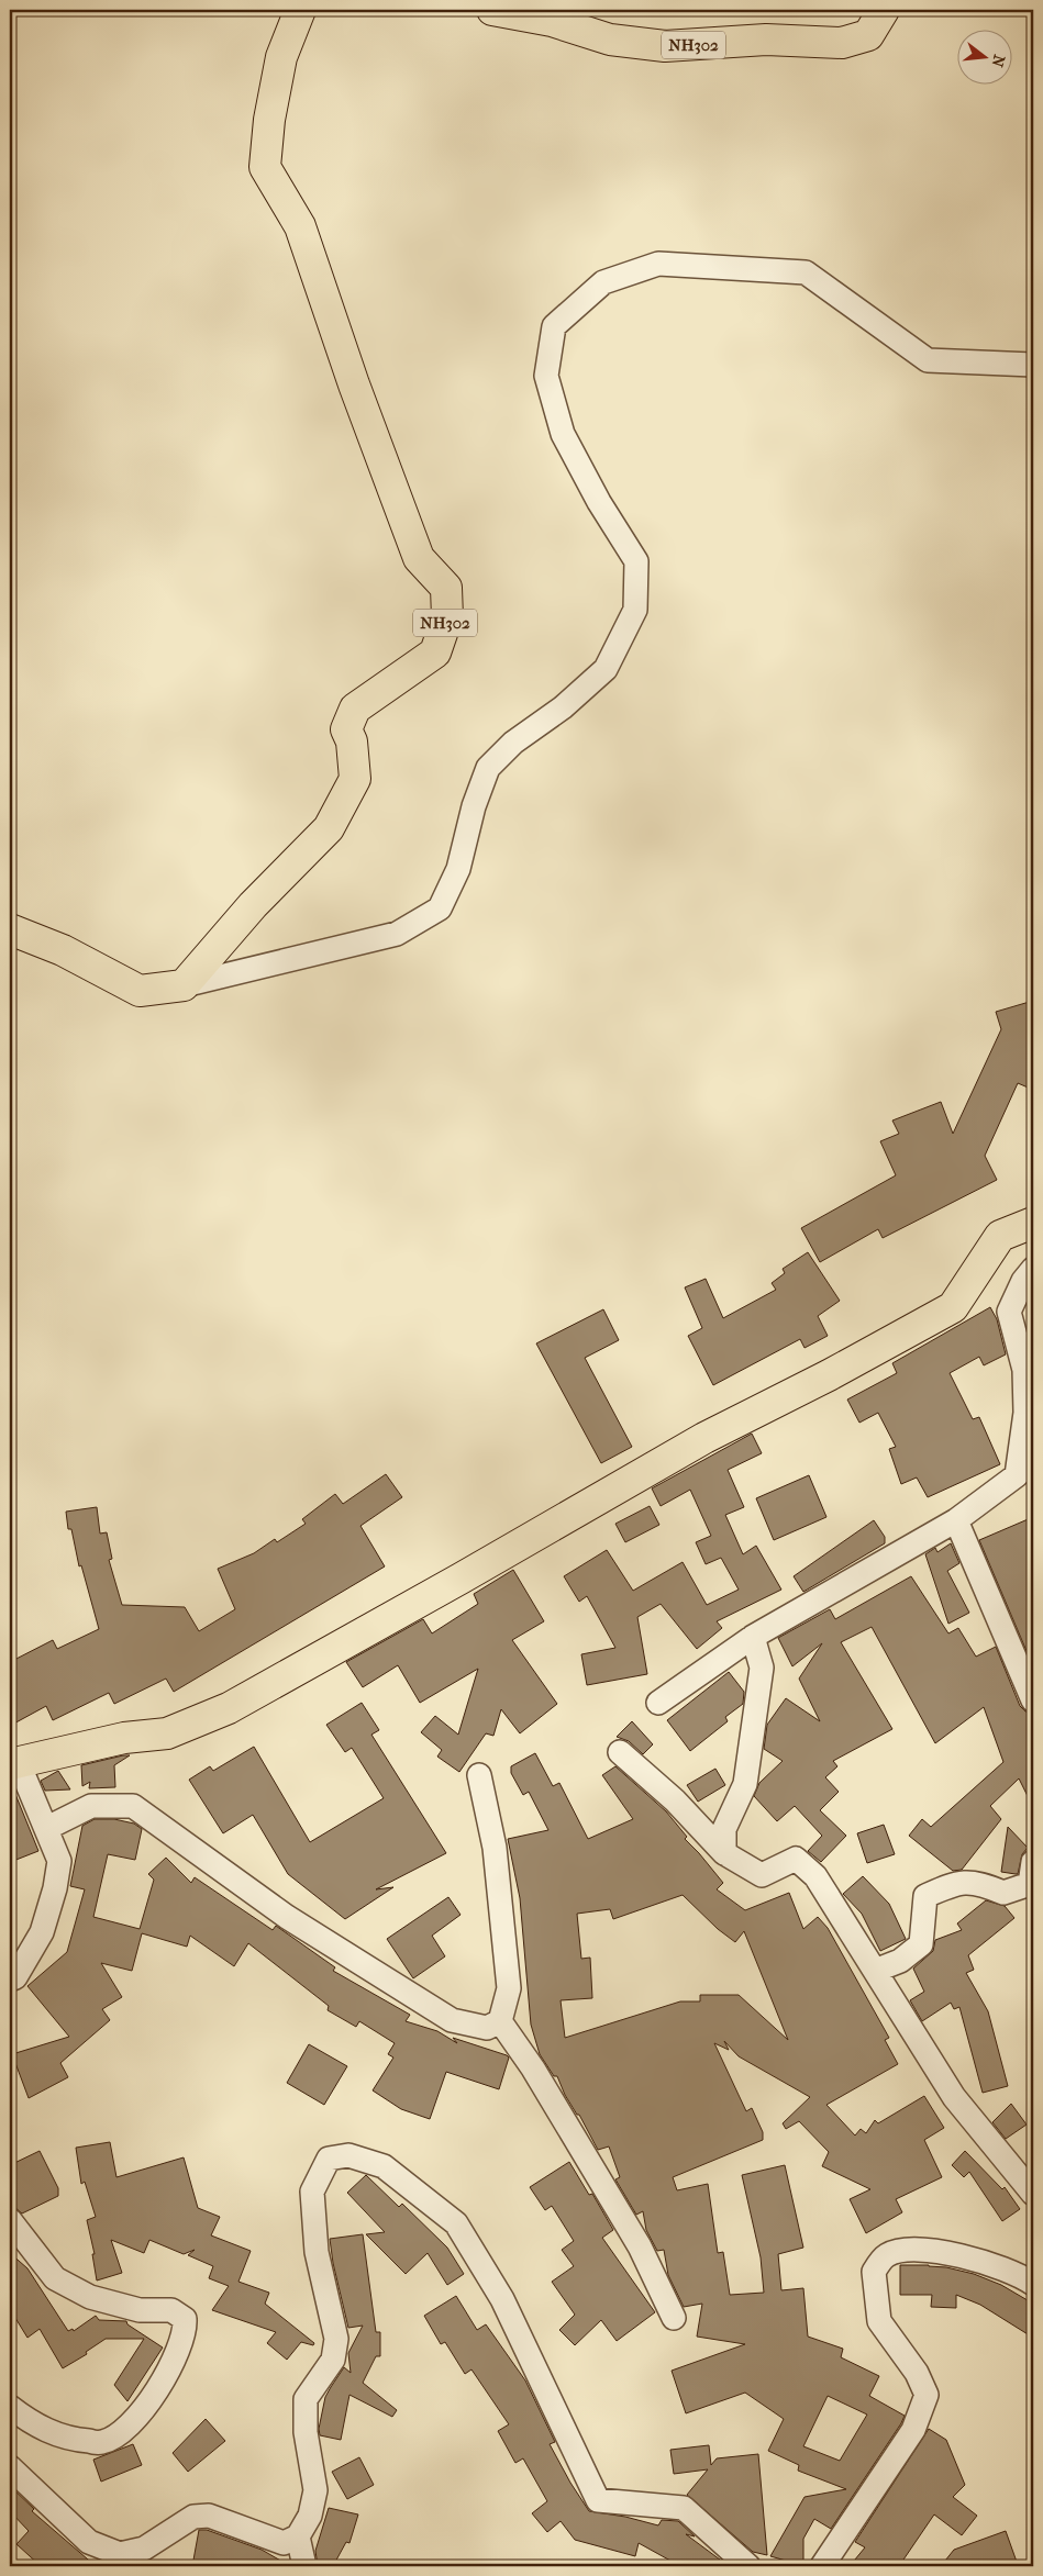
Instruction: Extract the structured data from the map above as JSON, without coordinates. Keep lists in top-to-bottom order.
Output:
{
  "streets": {
    "main road": ["NH302"]
  },
  "north": "right"
}
